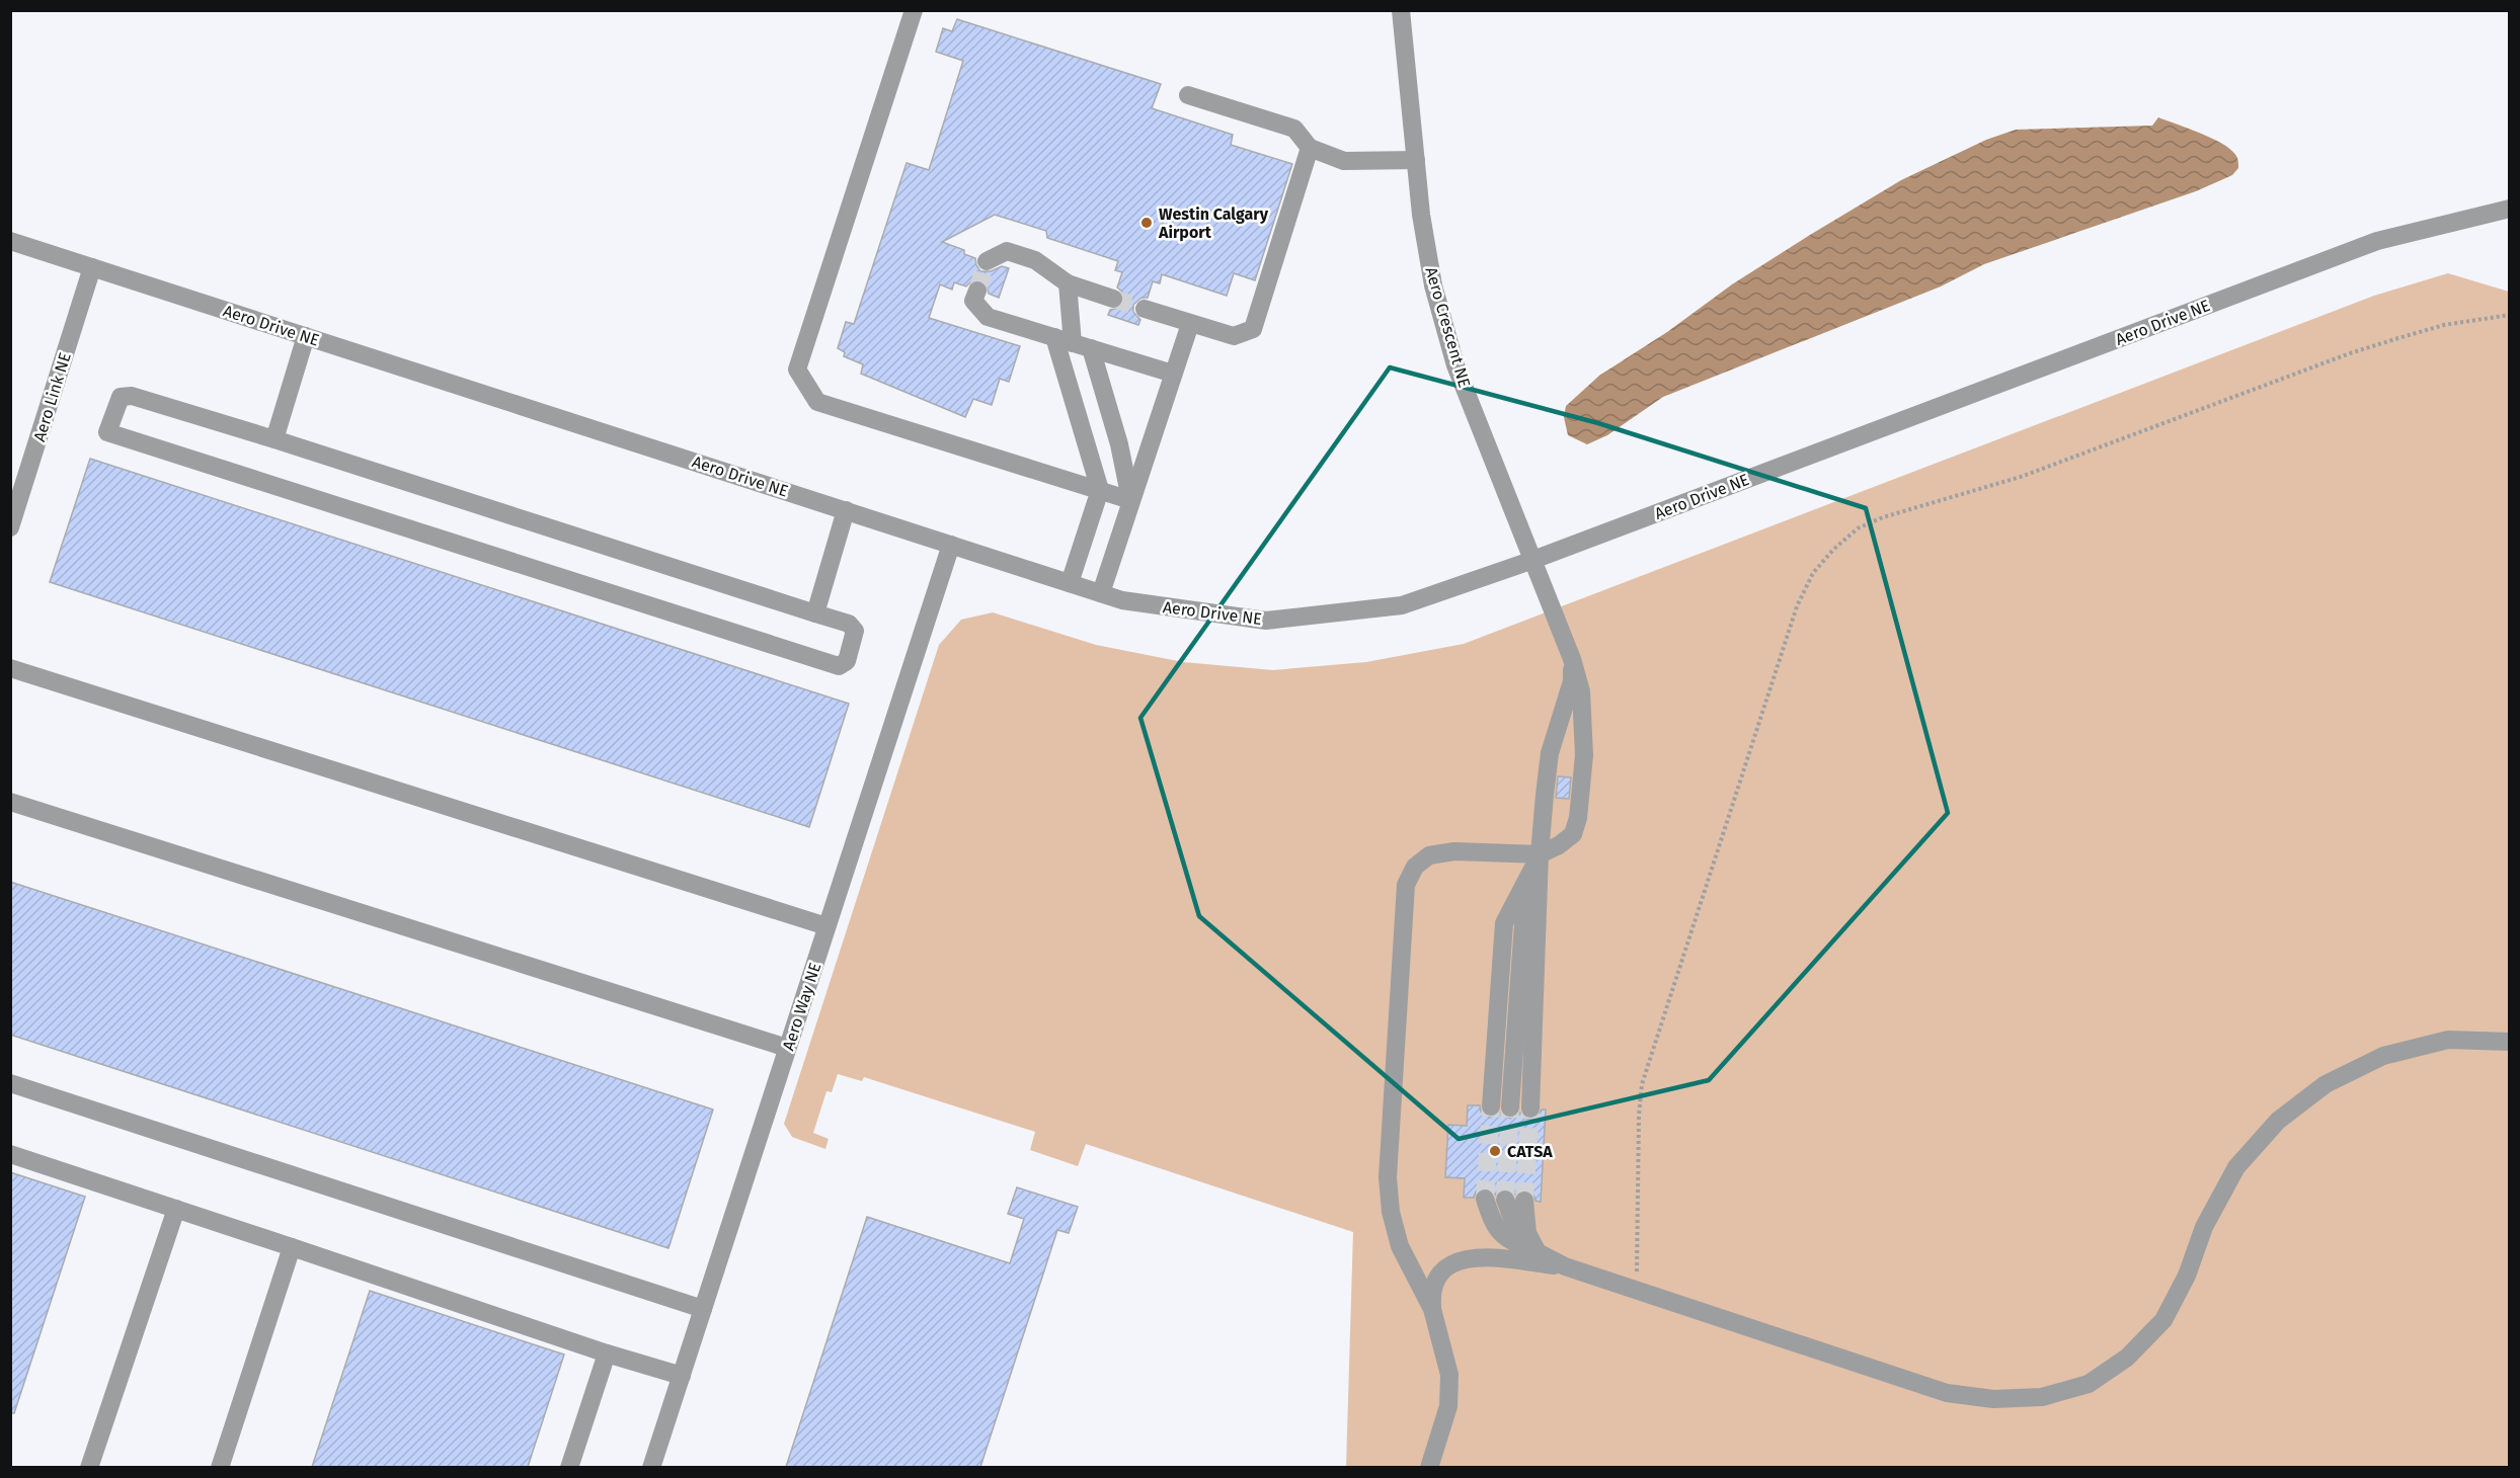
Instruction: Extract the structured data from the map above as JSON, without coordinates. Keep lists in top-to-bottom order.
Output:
{
  "streets": {
    "street": [
      "Aero Drive NE",
      "Aero Crescent NE",
      "Aero Link NE",
      "Aero Way NE"
    ]
  },
  "crossings": [
    ["Aero Drive NE", "Aero Crescent NE"],
    ["Aero Drive NE", "Aero Link NE"],
    ["Aero Drive NE", "Aero Way NE"]
  ],
  "places": ["Westin Calgary Airport", "CATSA"]
}
